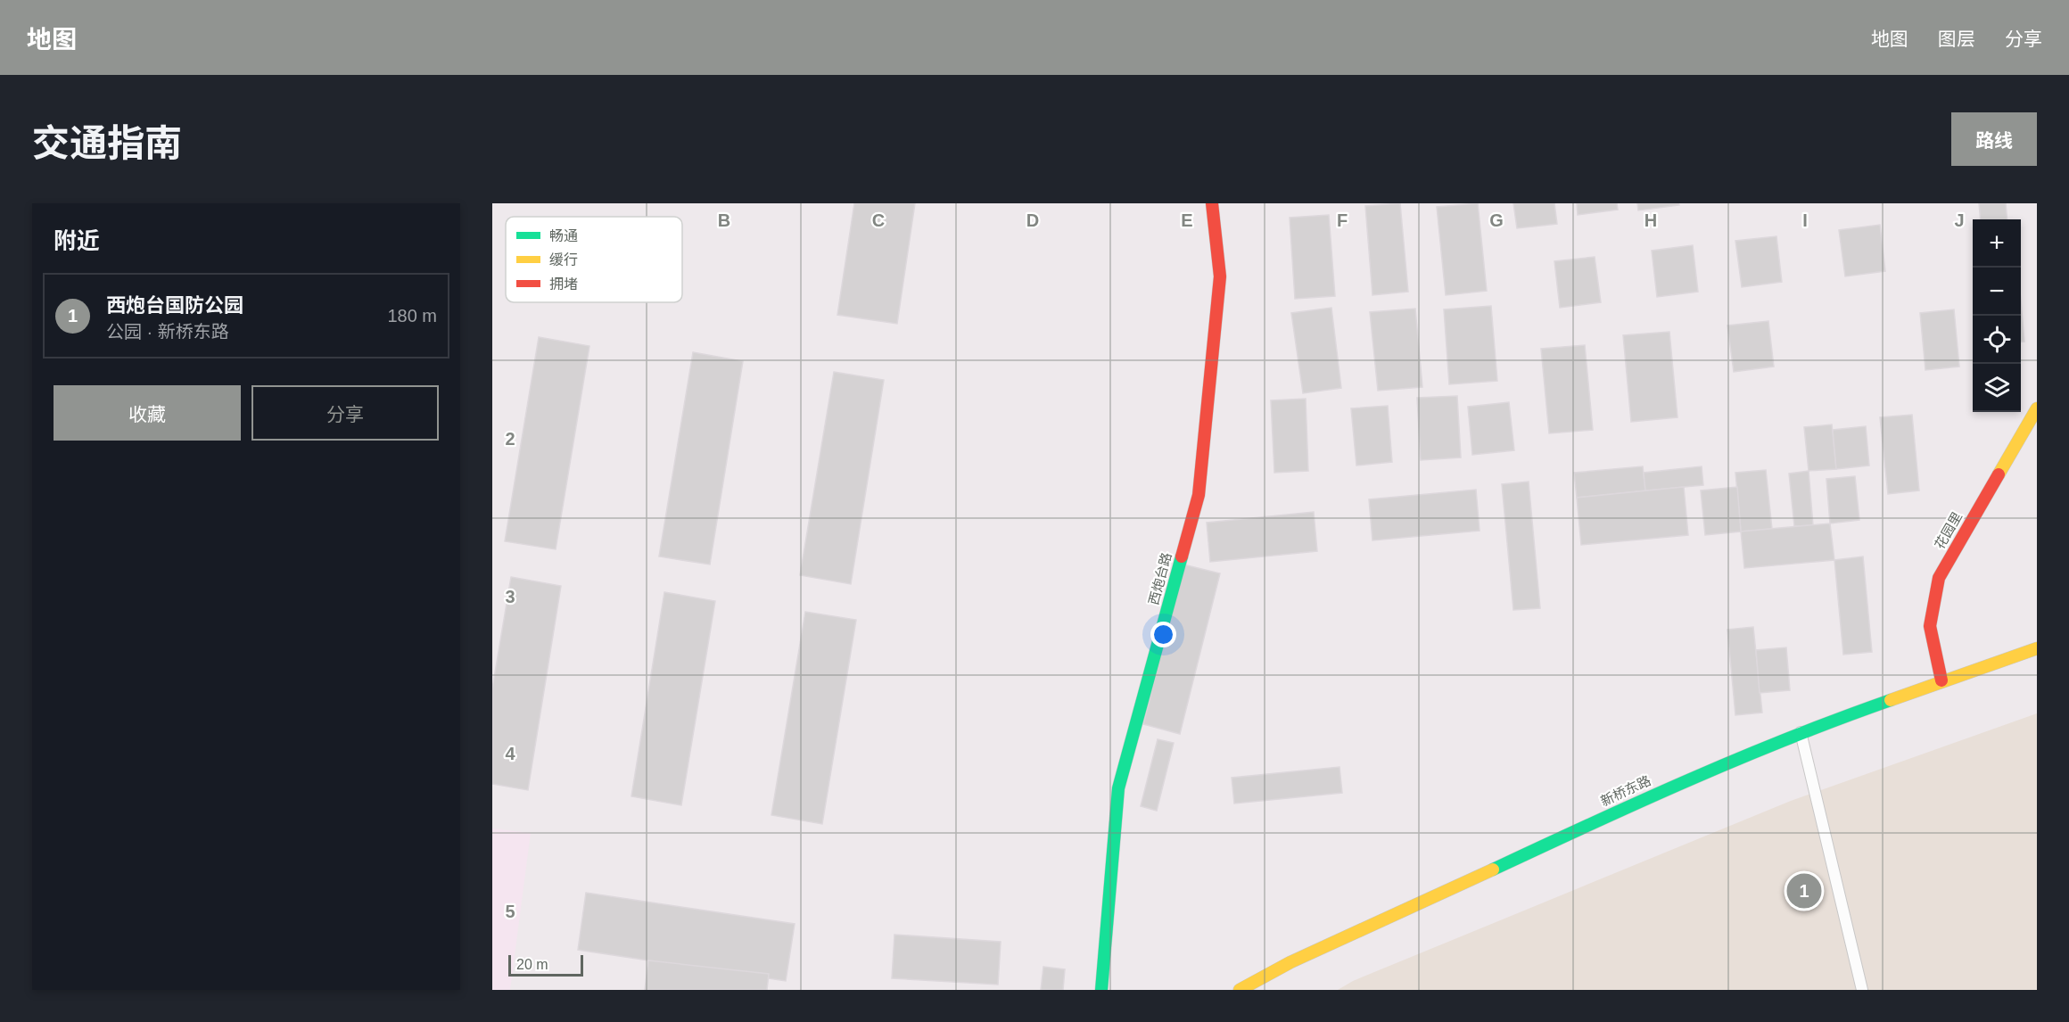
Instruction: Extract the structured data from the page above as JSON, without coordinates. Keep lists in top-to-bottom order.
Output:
{
  "streets": {
    "street": ["花园里", "西炮台路", "新桥东路"]
  },
  "crossings": [
    ["花园里", "新桥东路"]
  ],
  "legend": ["畅通", "缓行", "拥堵"],
  "scale_bar": "20 m",
  "page": {
    "header": "地图",
    "nav": ["地图", "图层", "分享"],
    "title": "交通指南",
    "buttons": [
      "路线",
      ["收藏", "分享"]
    ],
    "heading": "附近",
    "map_buttons": ["+", "−"],
    "list": [
      {
        "mark": "1",
        "name": "西炮台国防公园",
        "note": "公园 · 新桥东路",
        "value": "180 m"
      }
    ],
    "pins": "1",
    "scale": "20 m"
  },
  "grid": {
    "columns": [
      "B",
      "C",
      "D",
      "E",
      "F",
      "G",
      "H",
      "I",
      "J"
    ],
    "rows": [
      "2",
      "3",
      "4",
      "5"
    ]
  }
}
